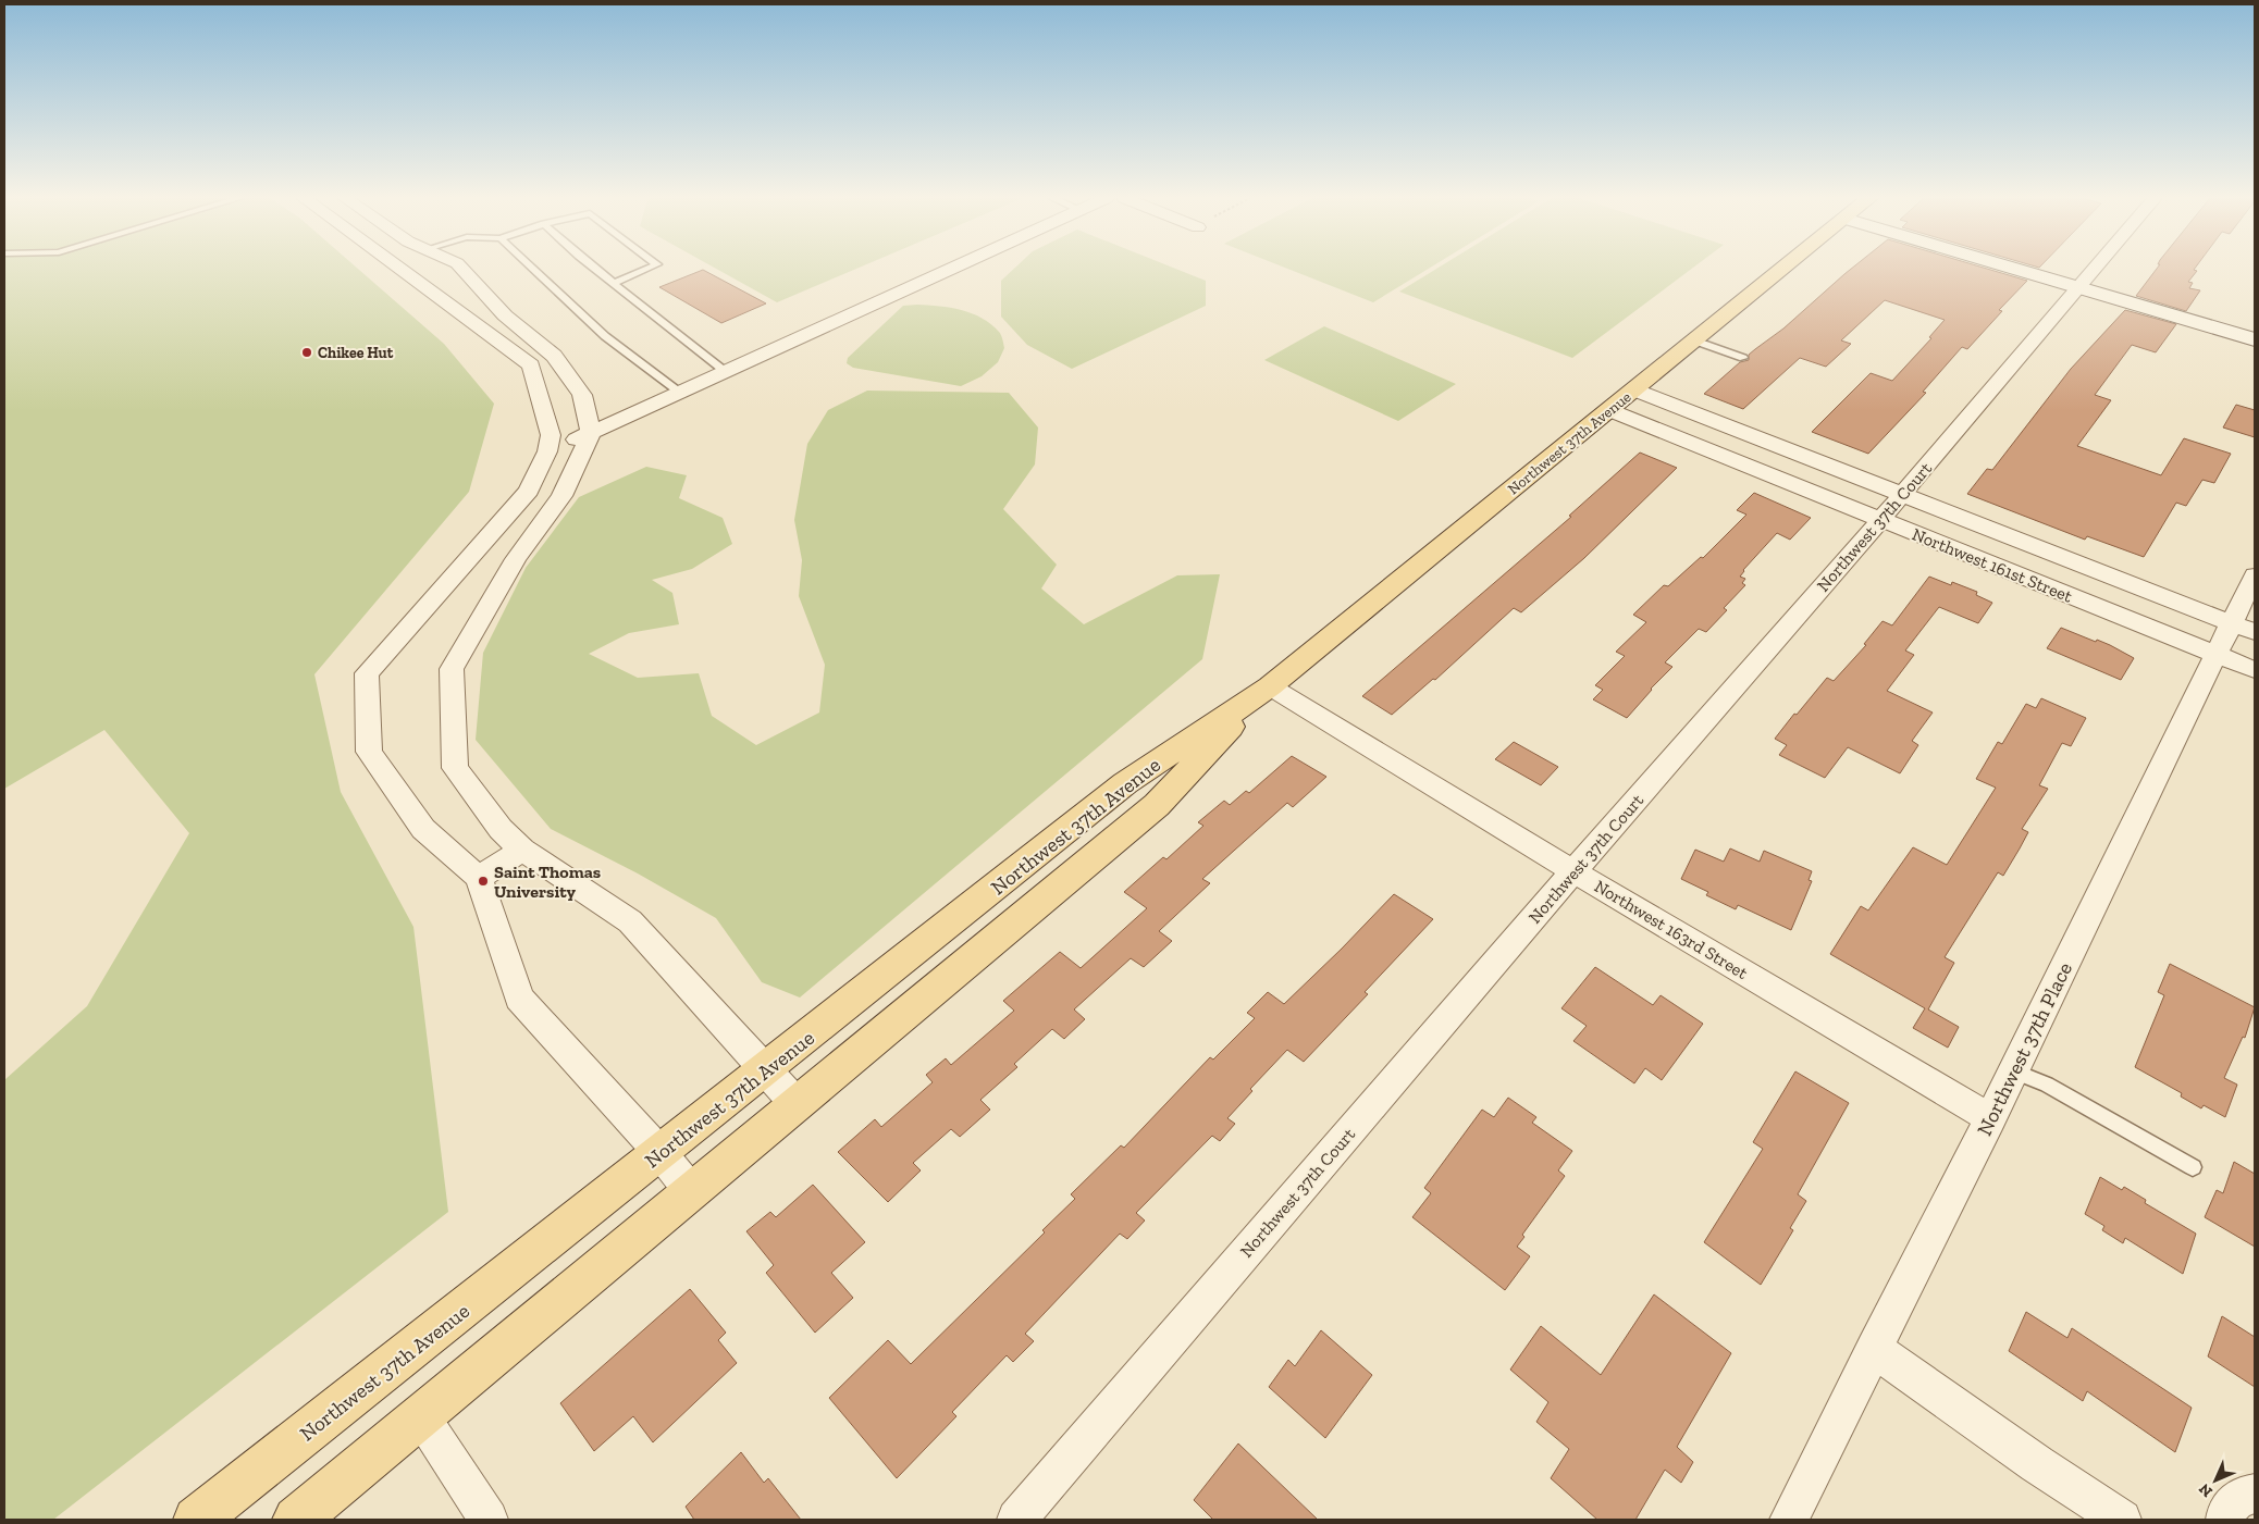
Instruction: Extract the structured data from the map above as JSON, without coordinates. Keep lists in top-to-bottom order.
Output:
{
  "streets": {
    "main road": ["Northwest 37th Avenue"],
    "street": [
      "Northwest 37th Court",
      "Northwest 161st Street",
      "Northwest 163rd Street",
      "Northwest 37th Place"
    ]
  },
  "crossings": [
    ["Northwest 37th Avenue", "Northwest 161st Street"],
    ["Northwest 37th Avenue", "Northwest 163rd Street"],
    ["Northwest 37th Court", "Northwest 161st Street"],
    ["Northwest 37th Court", "Northwest 163rd Street"],
    ["Northwest 161st Street", "Northwest 37th Place"],
    ["Northwest 163rd Street", "Northwest 37th Place"]
  ],
  "places": ["Chikee Hut", "Saint Thomas University"],
  "north": "bottom left"
}
